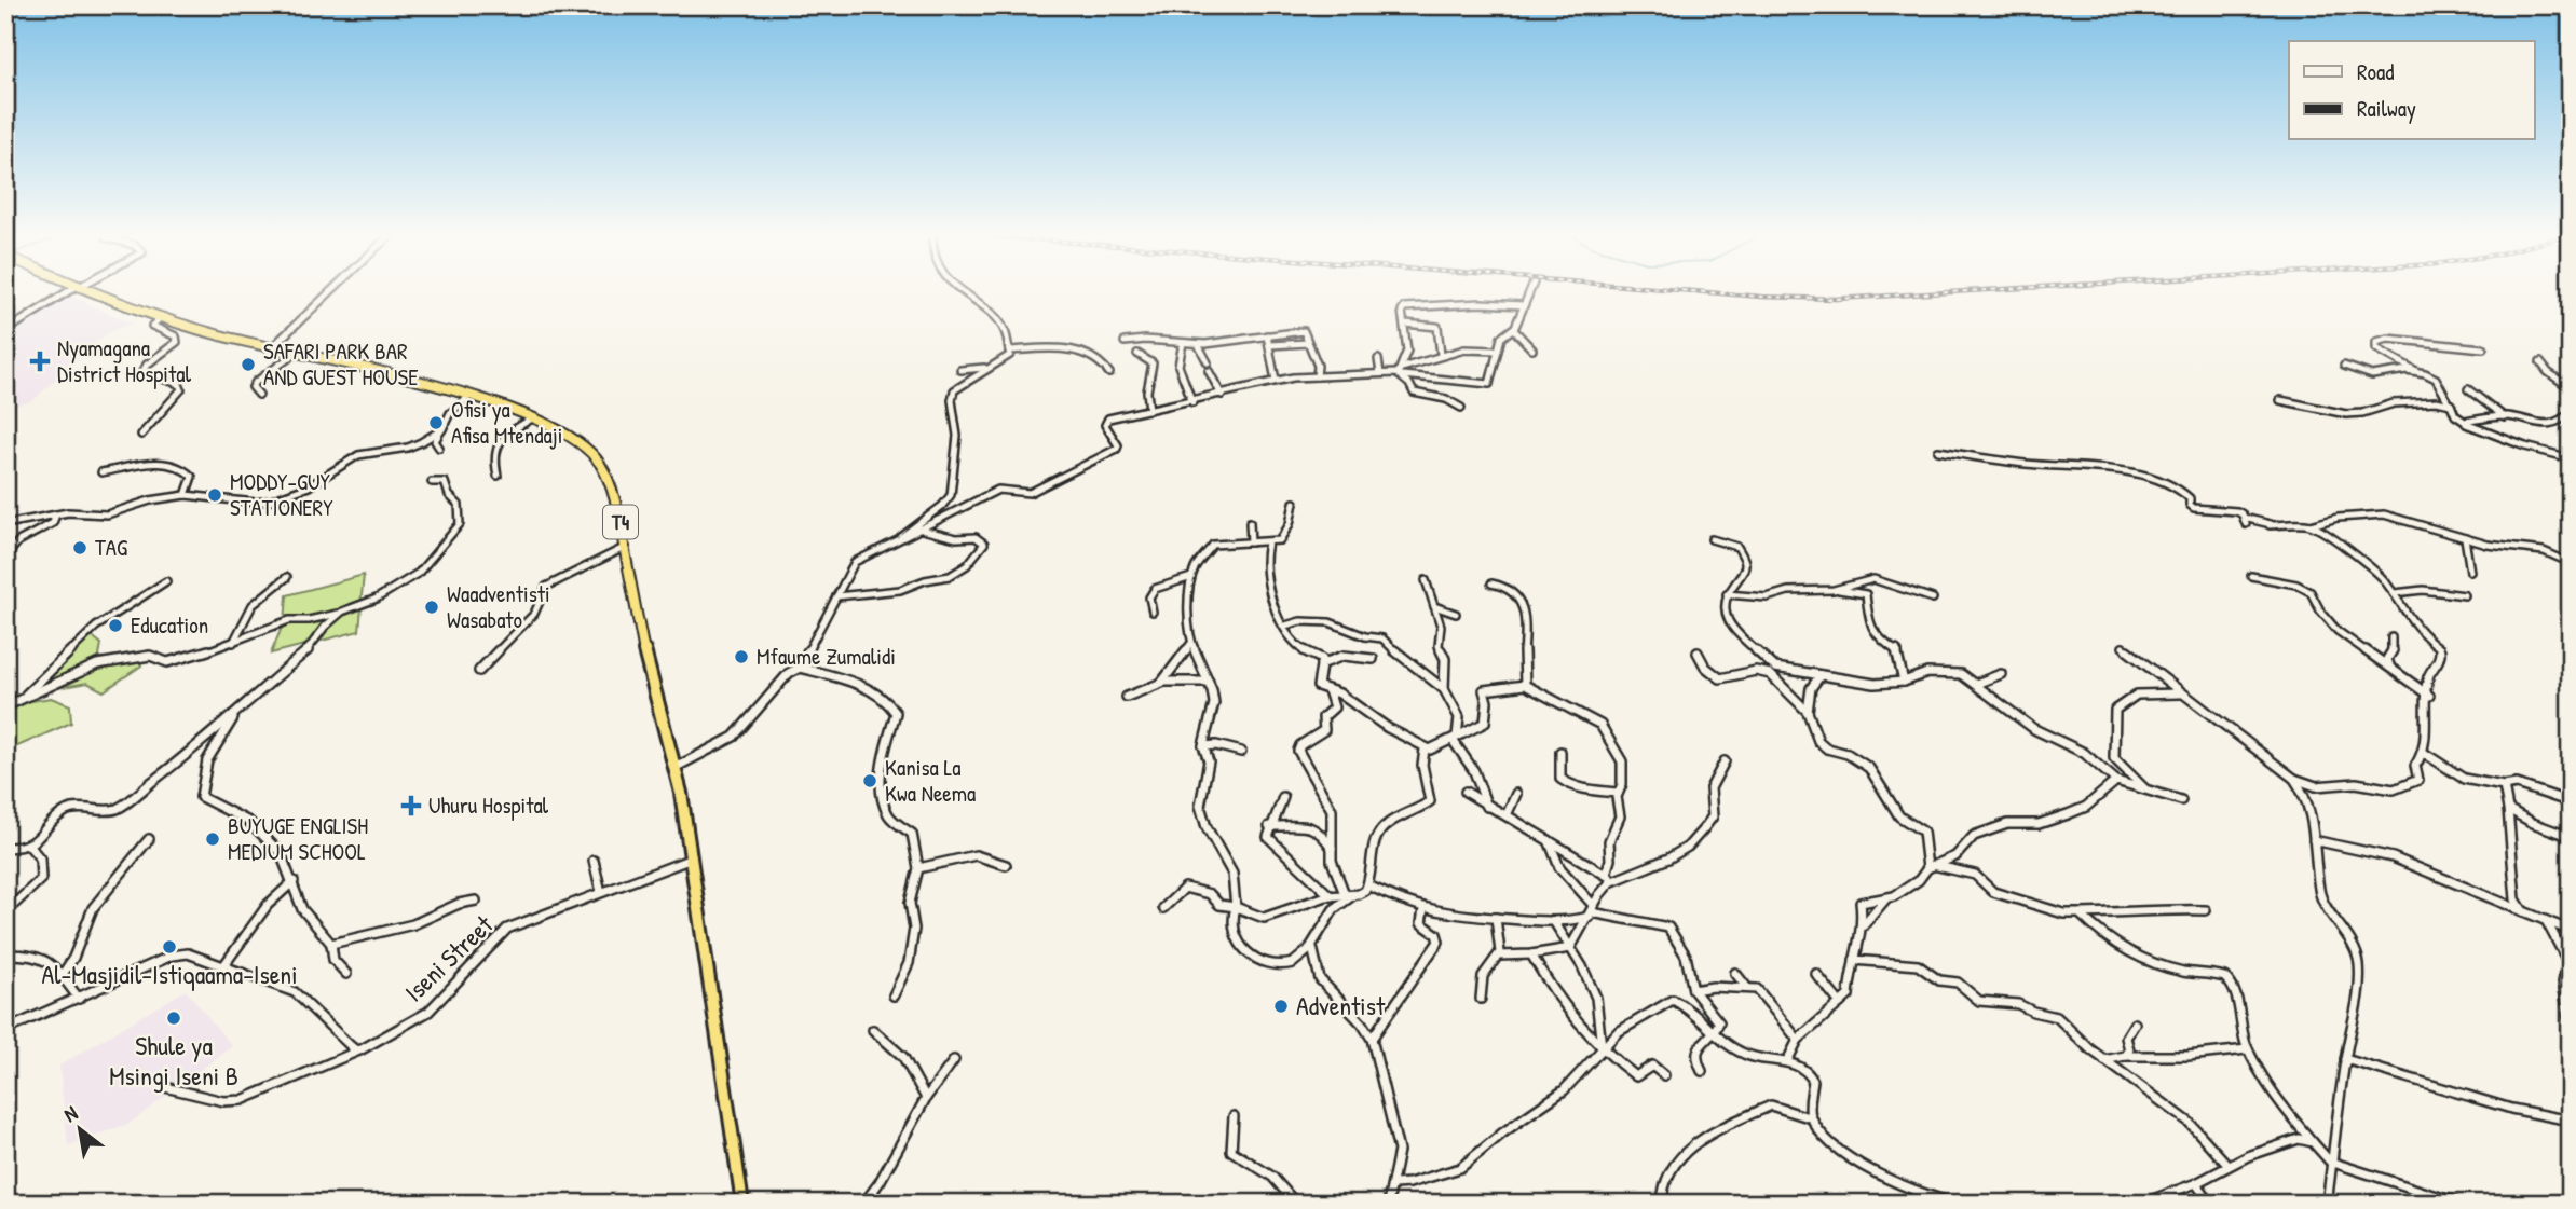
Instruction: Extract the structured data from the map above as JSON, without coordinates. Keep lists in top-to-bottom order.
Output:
{
  "streets": {
    "highway": ["T4"],
    "street": ["Iseni Street"]
  },
  "crossings": [
    ["T4", "Iseni Street"]
  ],
  "places": {
    "health": ["Nyamagana District Hospital", "Uhuru Hospital"],
    "other": [
      "SAFARI PARK BAR AND GUEST HOUSE",
      "Ofisi ya Afisa Mtendaji",
      "MODDY-GUY STATIONERY",
      "TAG",
      "Waadventisti Wasabato",
      "Education",
      "Mfaume Zumalidi",
      "Kanisa La Kwa Neema",
      "BUYUGE ENGLISH MEDIUM SCHOOL",
      "Al-Masjidil-Istiqaama-Iseni",
      "Adventist",
      "Shule ya Msingi Iseni B"
    ]
  },
  "legend": ["Road", "Railway"],
  "north": "top left"
}
